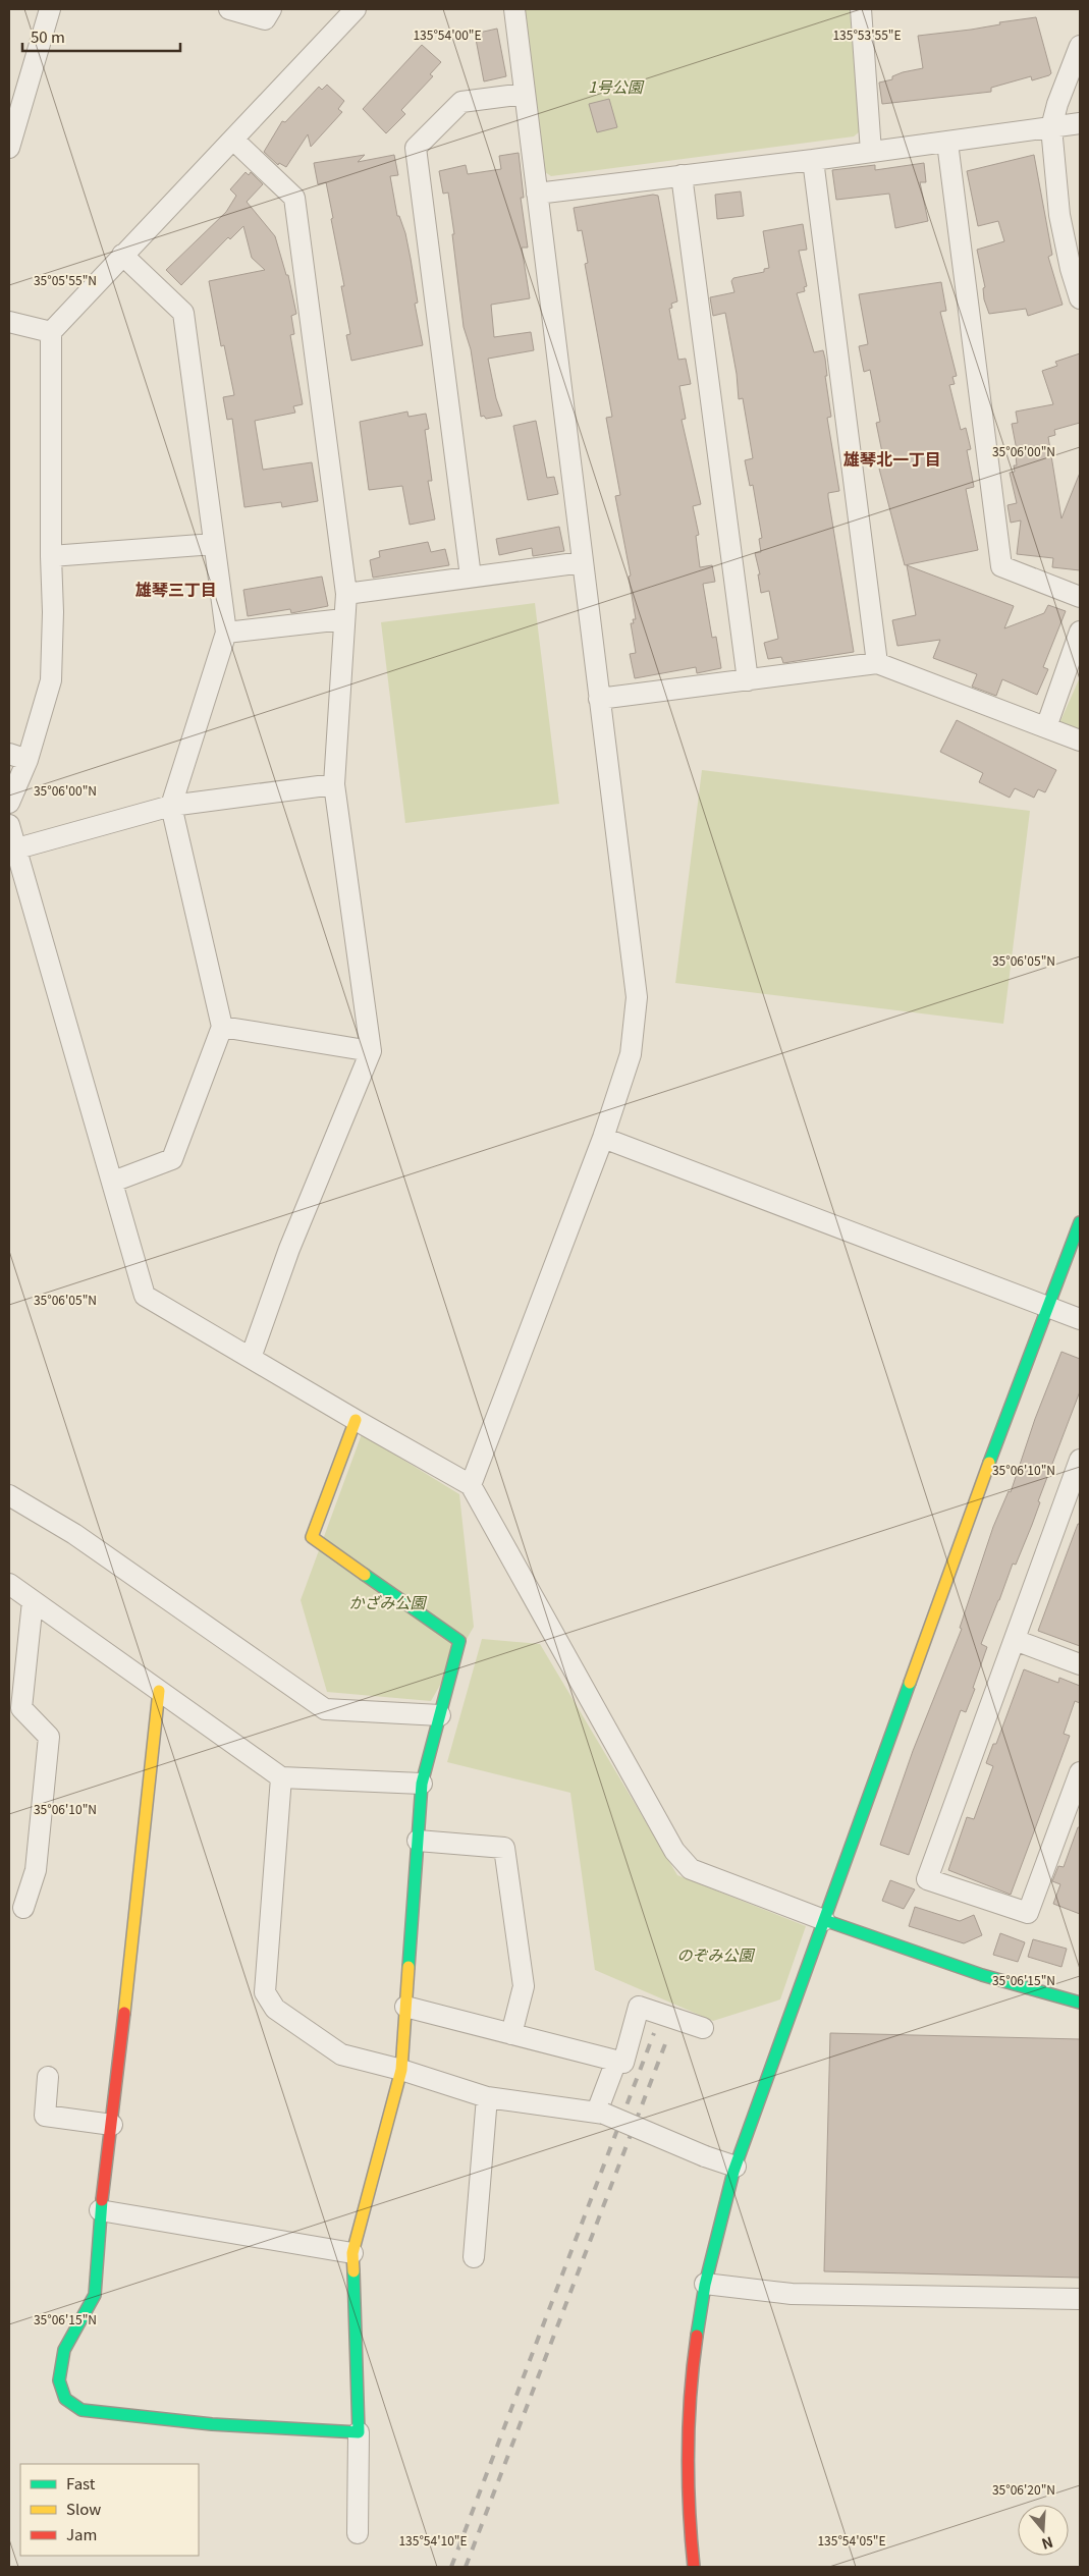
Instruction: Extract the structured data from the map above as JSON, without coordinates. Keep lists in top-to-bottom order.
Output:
{
  "districts": ["雄琴北一丁目", "雄琴三丁目"],
  "parks": ["1号公園", "かざみ公園", "のぞみ公園"],
  "legend": ["Fast", "Slow", "Jam"],
  "scale_bar": "50 m",
  "north": "bottom",
  "coordinates": [
    "135°54'00\"E",
    "135°53'55\"E",
    "35°05'55\"N",
    "35°06'00\"N",
    "35°06'05\"N",
    "35°06'10\"N",
    "35°06'15\"N",
    "35°06'20\"N",
    "135°54'10\"E",
    "135°54'05\"E"
  ]
}
